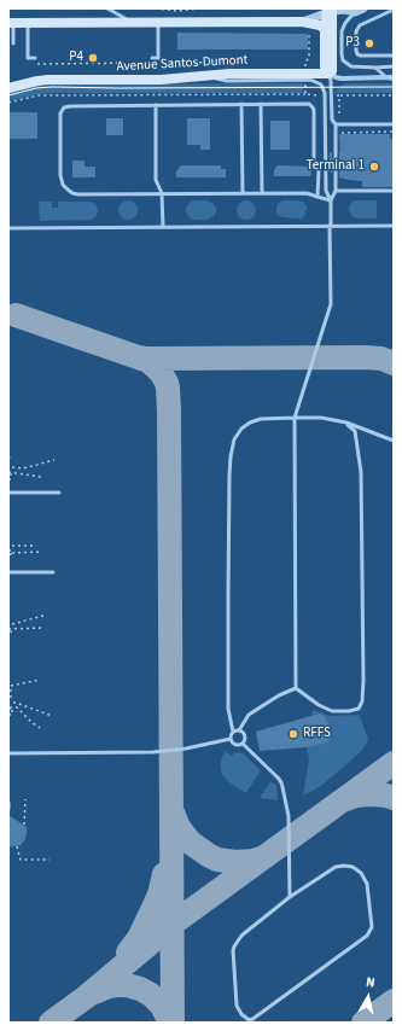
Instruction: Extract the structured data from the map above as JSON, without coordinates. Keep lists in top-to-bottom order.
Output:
{
  "streets": {
    "main road": ["Avenue Santos-Dumont"]
  },
  "places": [
    "P3",
    "P4",
    "Terminal 1",
    "RFFS"
  ],
  "north": "top"
}
